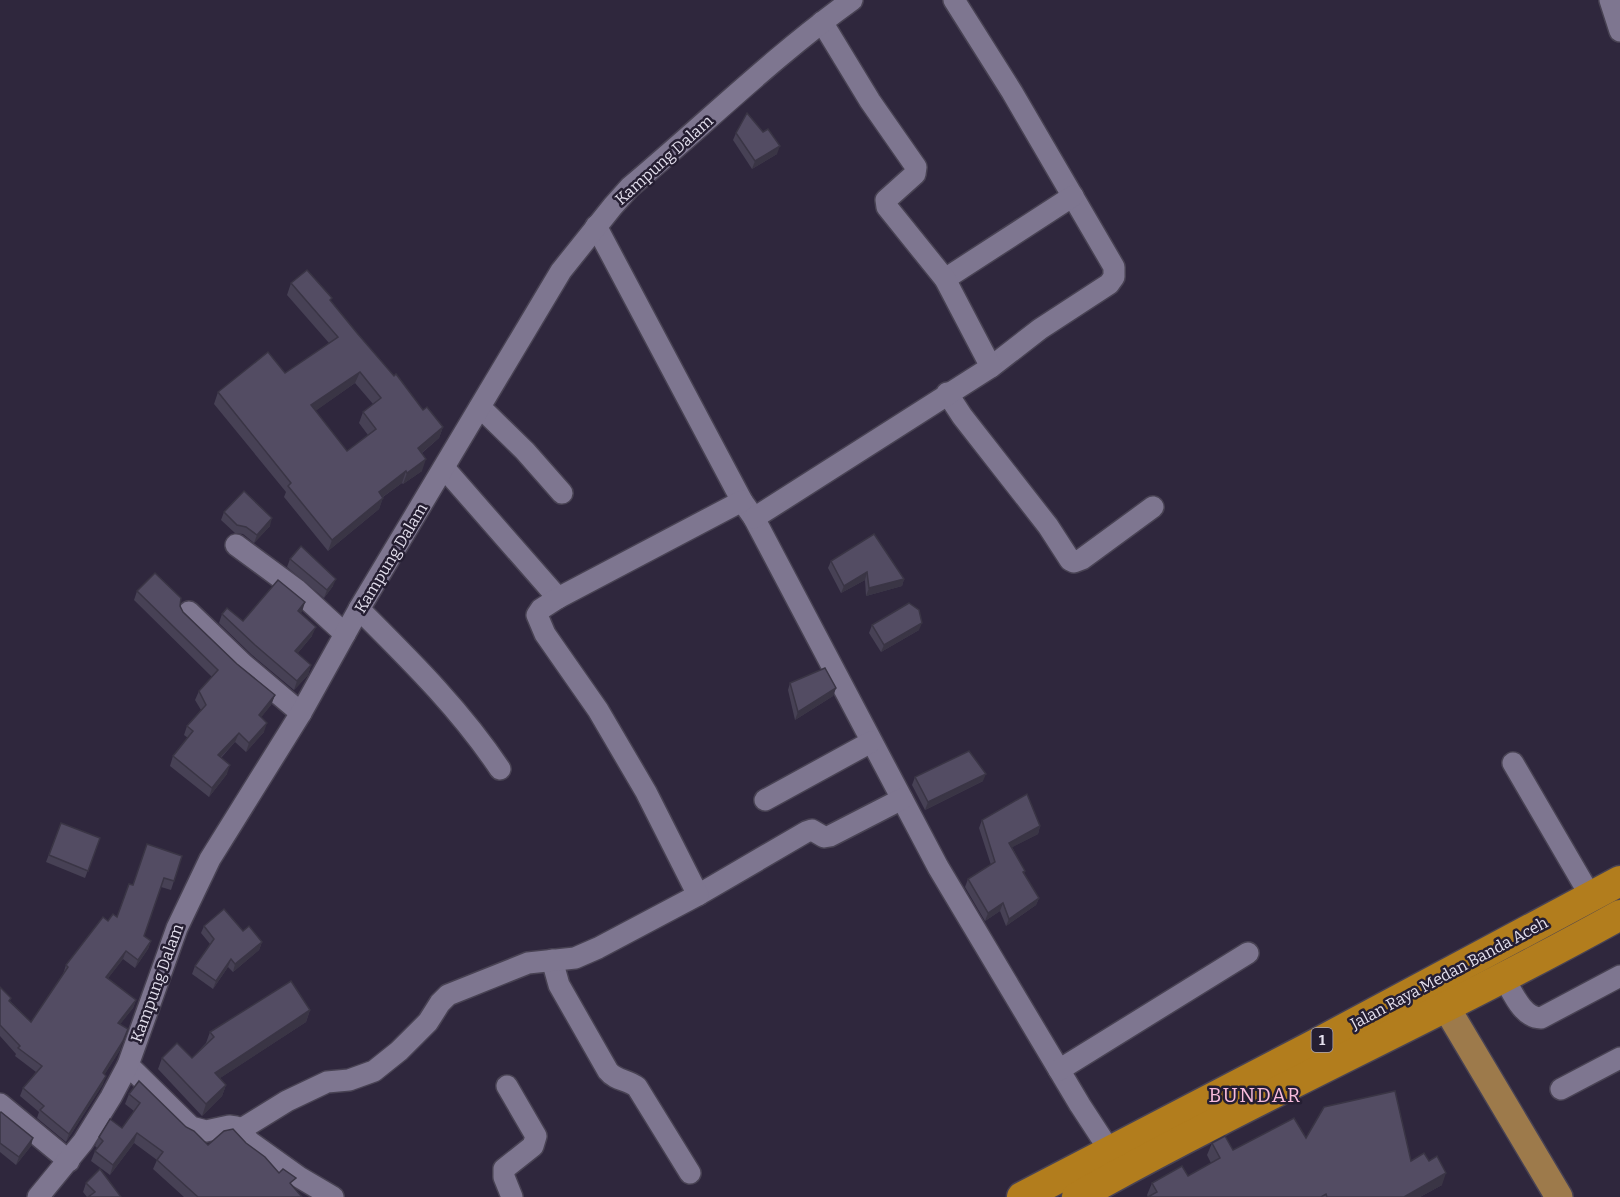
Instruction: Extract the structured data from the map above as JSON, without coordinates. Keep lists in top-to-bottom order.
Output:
{
  "streets": {
    "highway": ["Jalan Raya Medan Banda Aceh", "1"],
    "street": ["Kampung Dalam"]
  },
  "districts": ["BUNDAR"]
}
